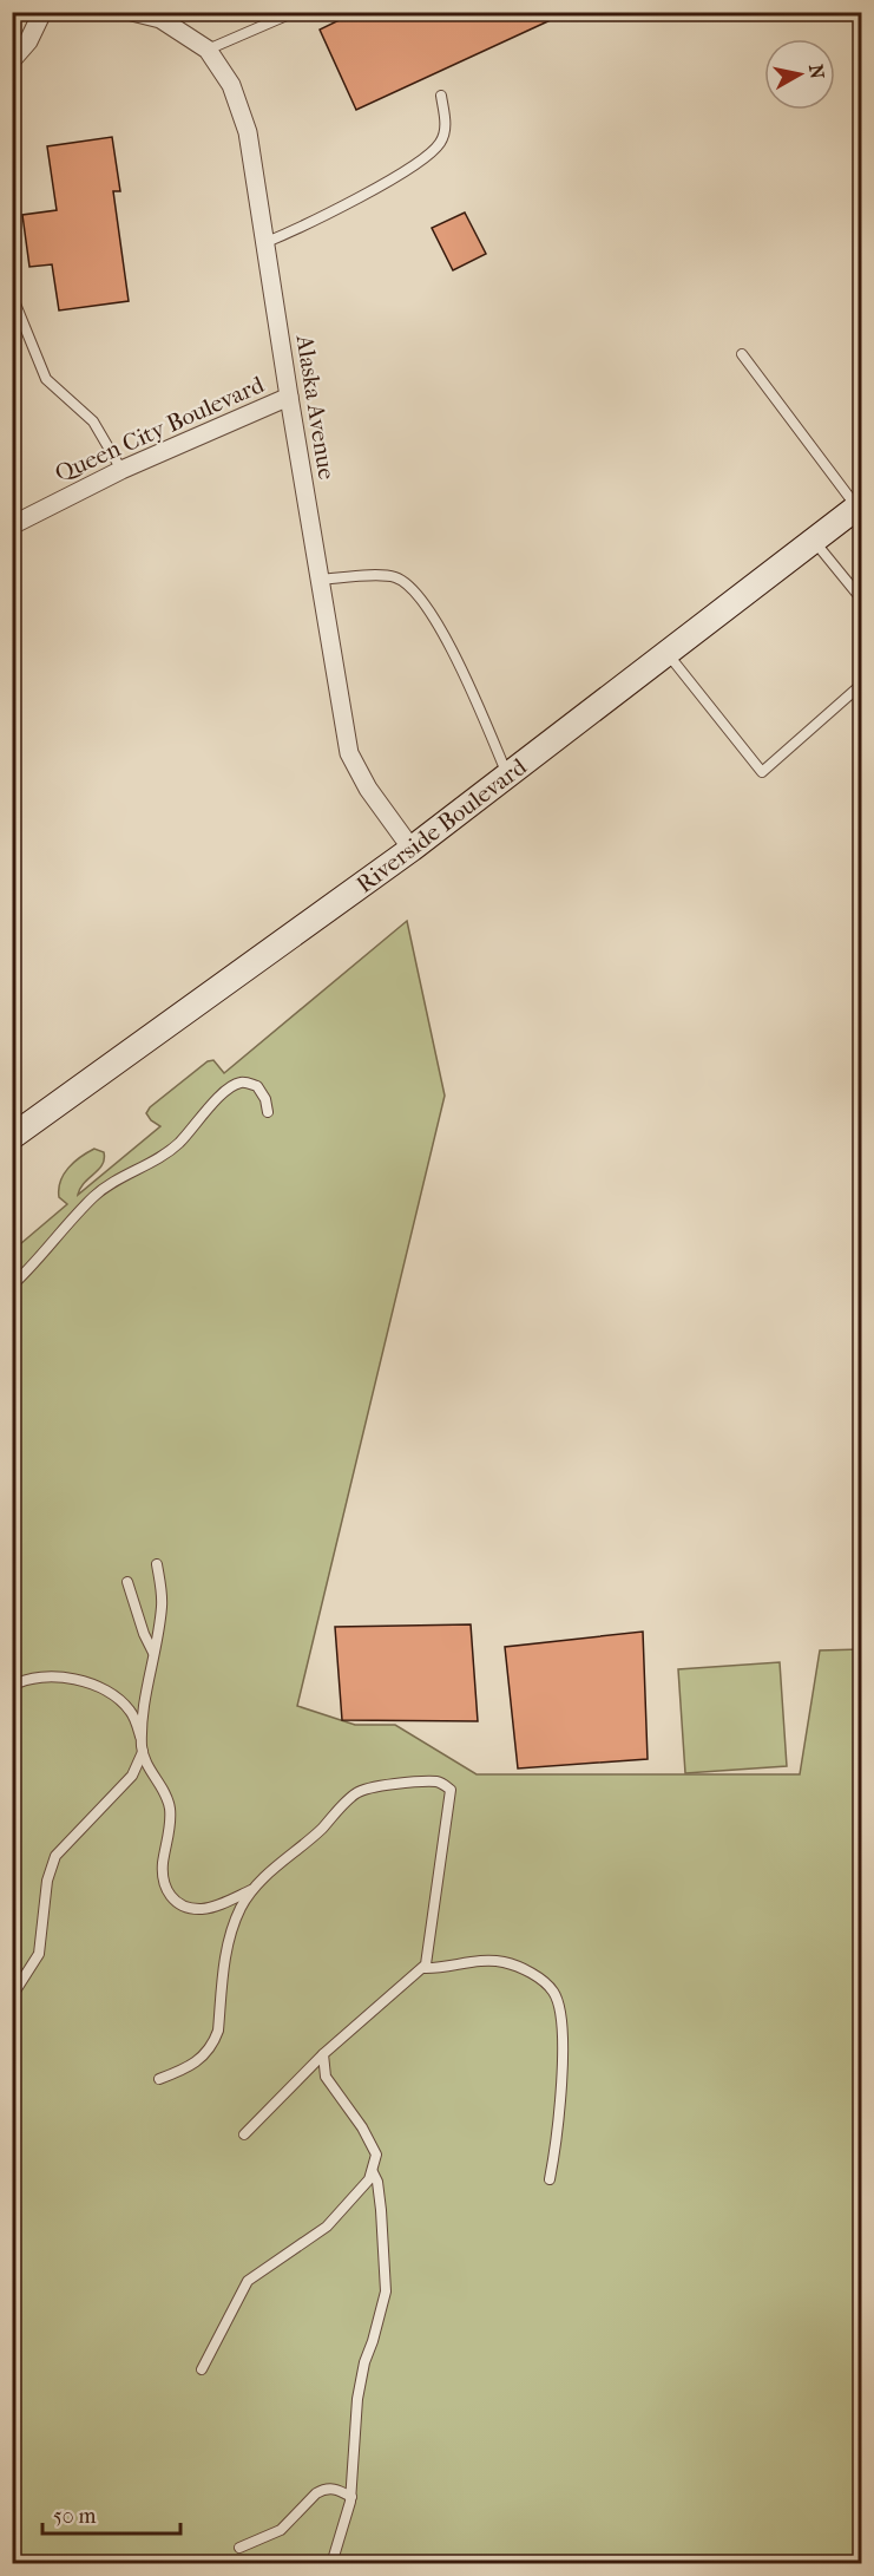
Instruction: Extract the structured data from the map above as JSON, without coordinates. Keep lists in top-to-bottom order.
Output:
{
  "streets": {
    "main road": ["Riverside Boulevard"],
    "street": ["Alaska Avenue", "Queen City Boulevard"]
  },
  "crossings": [
    ["Alaska Avenue", "Queen City Boulevard"],
    ["Alaska Avenue", "Riverside Boulevard"]
  ],
  "scale_bar": "50 m",
  "north": "right"
}
